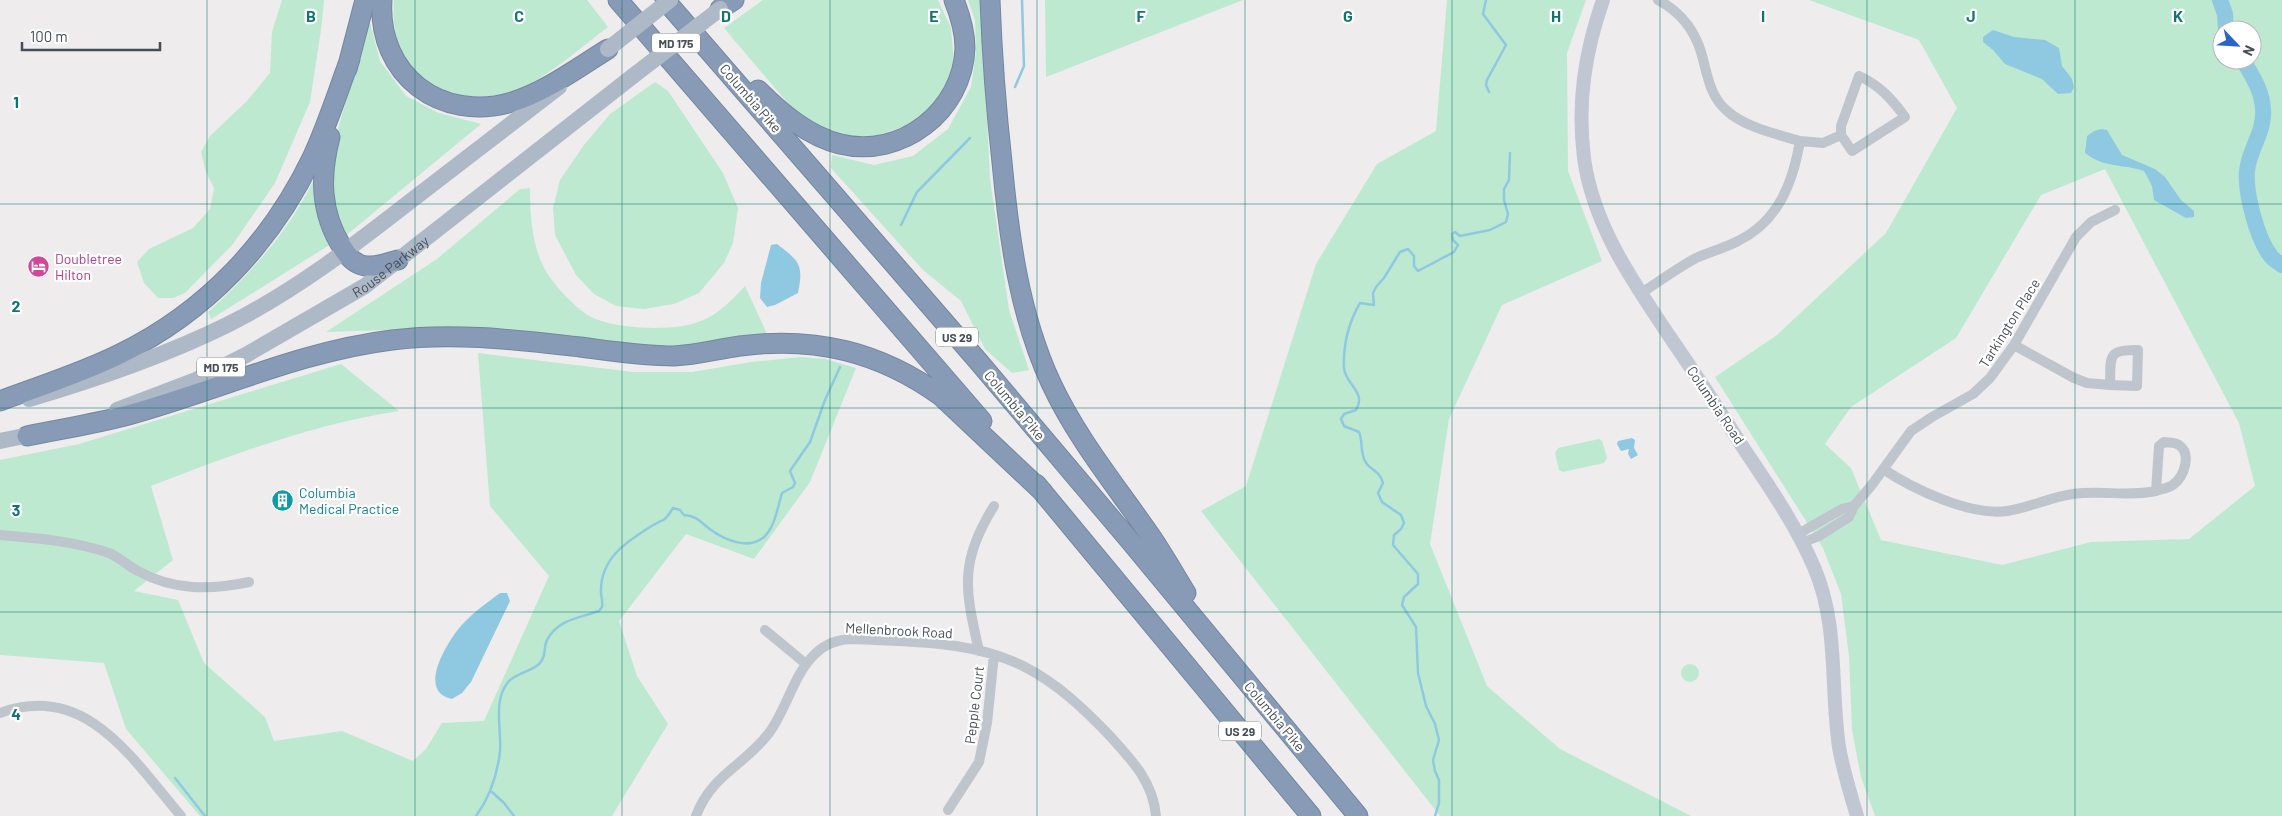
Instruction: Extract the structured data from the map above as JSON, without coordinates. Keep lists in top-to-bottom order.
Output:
{
  "streets": {
    "highway": ["Columbia Pike", "US 29"],
    "main road": ["MD 175", "Rouse Parkway", "Columbia Road"],
    "street": ["Tarkington Place", "Mellenbrook Road", "Pepple Court"]
  },
  "crossings": [
    ["Tarkington Place", "Columbia Road"],
    ["Mellenbrook Road", "Pepple Court"]
  ],
  "places": {
    "hotel": ["Doubletree Hilton"],
    "building": ["Columbia Medical Practice"]
  },
  "scale_bar": "100 m",
  "north": "bottom right",
  "grid": {
    "columns": [
      "B",
      "C",
      "D",
      "E",
      "F",
      "G",
      "H",
      "I",
      "J",
      "K"
    ],
    "rows": [
      "1",
      "2",
      "3",
      "4"
    ]
  }
}
